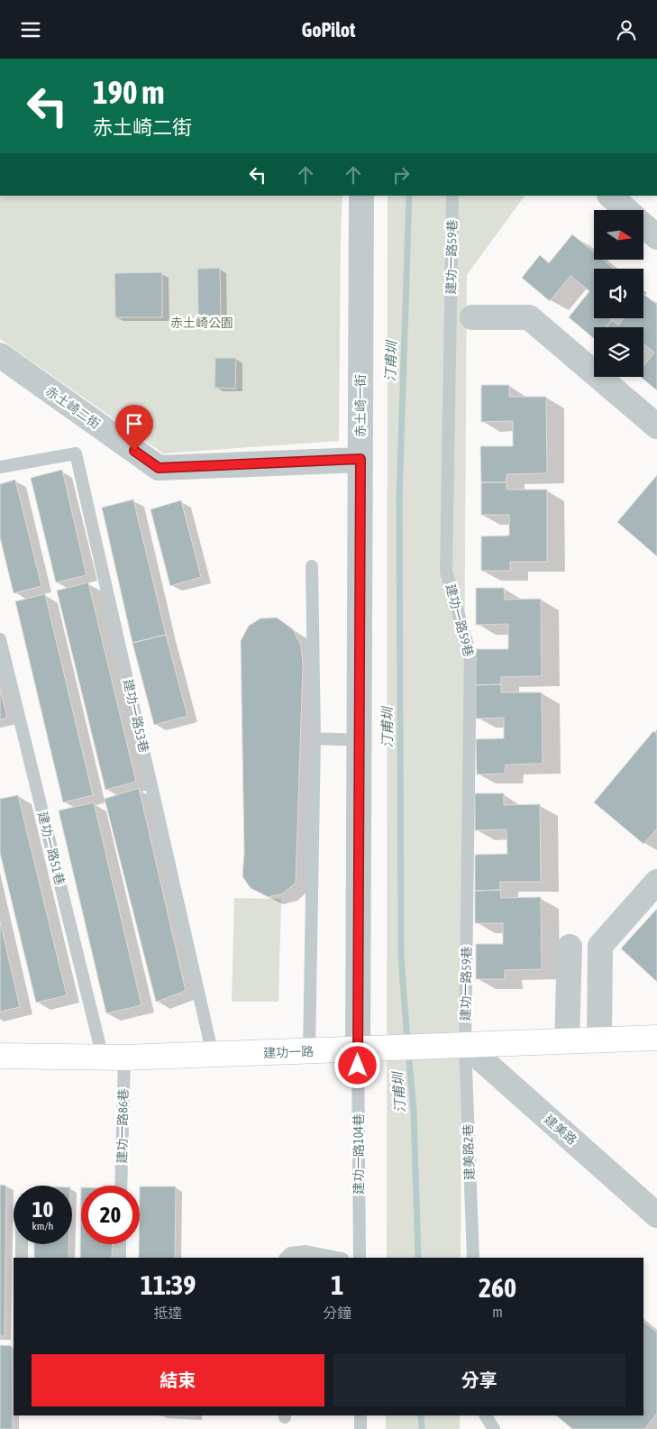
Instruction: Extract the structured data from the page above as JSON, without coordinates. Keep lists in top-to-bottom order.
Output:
{
  "streets": {
    "street": [
      "赤土崎一街",
      "赤土崎二街",
      "建功一路",
      "建美路"
    ],
    "lane": [
      "建功一路59巷",
      "建功一路53巷",
      "建功一路51巷",
      "建功一路86巷",
      "建美路2巷",
      "建功一路104巷"
    ]
  },
  "crossings": [
    ["建功一路59巷", "建功一路"],
    ["建功一路59巷", "建美路"],
    ["建功一路59巷", "建美路2巷"],
    ["赤土崎一街", "赤土崎二街"],
    ["赤土崎一街", "建功一路"],
    ["赤土崎一街", "建功一路104巷"],
    ["建功一路53巷", "建功一路"],
    ["建功一路51巷", "建功一路"],
    ["建功一路51巷", "建功一路86巷"],
    ["建功一路", "建功一路86巷"],
    ["建功一路", "建美路"],
    ["建功一路", "建美路2巷"],
    ["建功一路", "建功一路104巷"],
    ["建美路", "建美路2巷"]
  ],
  "water": ["汀甫圳"],
  "parks": ["赤土崎公園"],
  "north": "right",
  "page": {
    "header": "GoPilot",
    "turn": ["190 m", "赤土崎二街"],
    "speed": "10 km/h",
    "limit": "20",
    "eta": [
      "11:39",
      "抵達",
      "1",
      "分鐘",
      "260",
      "m"
    ],
    "buttons": ["結束", "分享"]
  }
}
